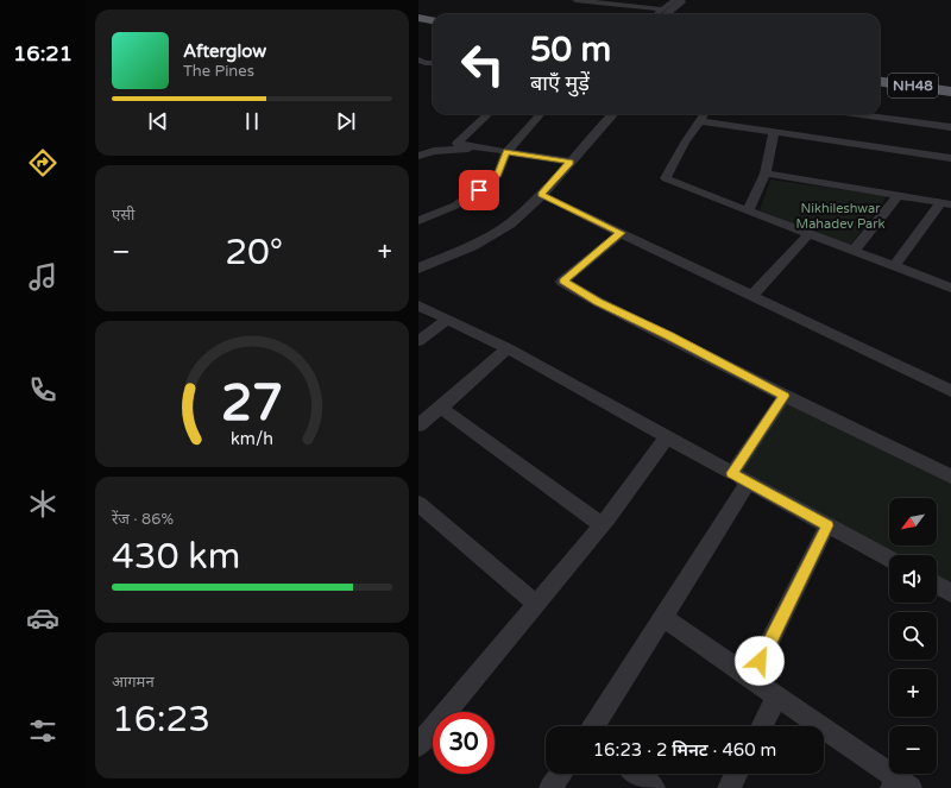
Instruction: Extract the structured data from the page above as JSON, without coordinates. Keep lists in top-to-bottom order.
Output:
{
  "streets": {
    "highway": ["NH48"]
  },
  "parks": ["Nikhileshwar Mahadev Park"],
  "north": "bottom left",
  "page": {
    "tabs": "16:21",
    "turn": ["50 m", "बाएँ मुड़ें"],
    "song": ["Afterglow", "The Pines"],
    "tile": [
      "एसी",
      ["रेंज · 86%", "430 km"],
      ["आगमन", "16:23"]
    ],
    "heat": ["−", "20°", "+"],
    "map_buttons": ["+", "−"],
    "limit": "30",
    "trip": "16:23 · 2 मिनट · 460 m",
    "gauge": ["27", "km/h"]
  }
}
